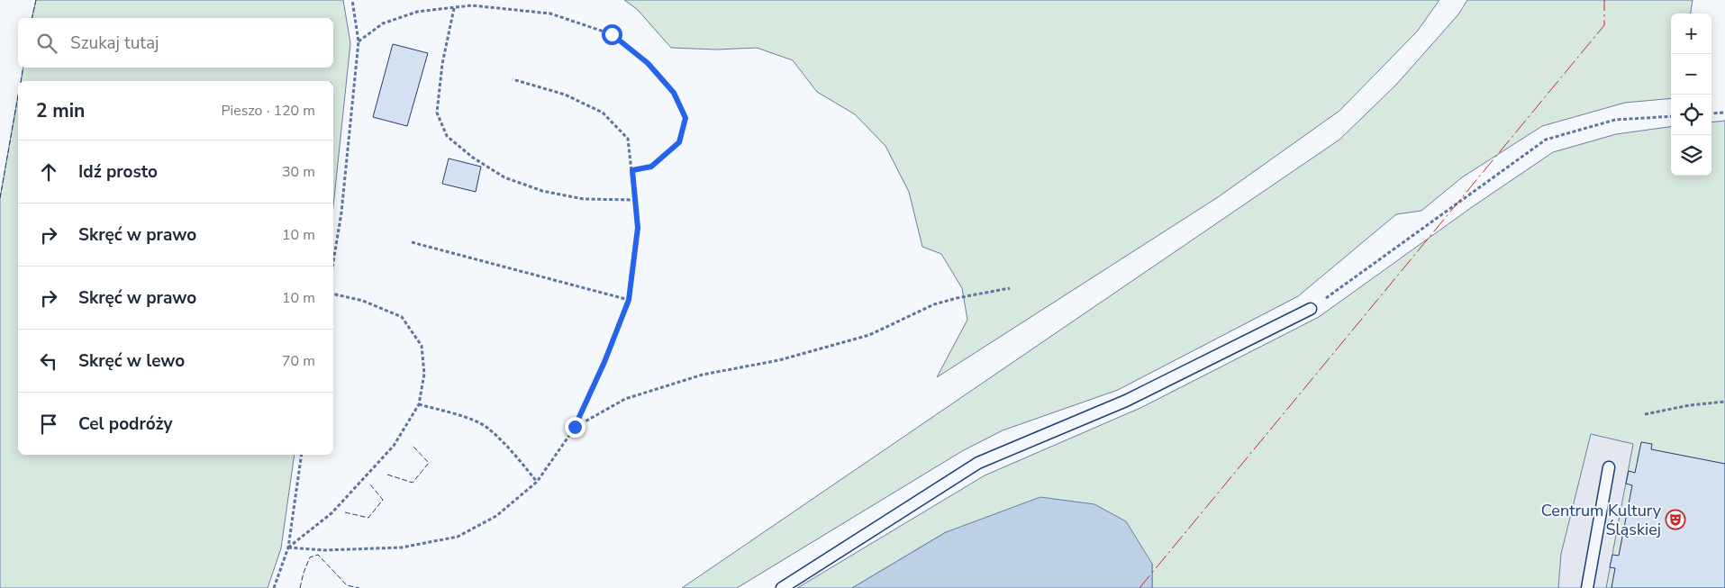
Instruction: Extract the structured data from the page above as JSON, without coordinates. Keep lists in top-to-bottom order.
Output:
{
  "places": {
    "theatre": ["Centrum Kultury Śląskiej"]
  },
  "page": {
    "map_buttons": ["+", "−"],
    "search": "Szukaj tutaj",
    "heading": ["2 min", "Pieszo · 120 m"],
    "list": [
      ["Idź prosto", "30 m"],
      ["Skręć w prawo", "10 m"],
      ["Skręć w prawo", "10 m"],
      ["Skręć w lewo", "70 m"],
      "Cel podróży"
    ]
  }
}
